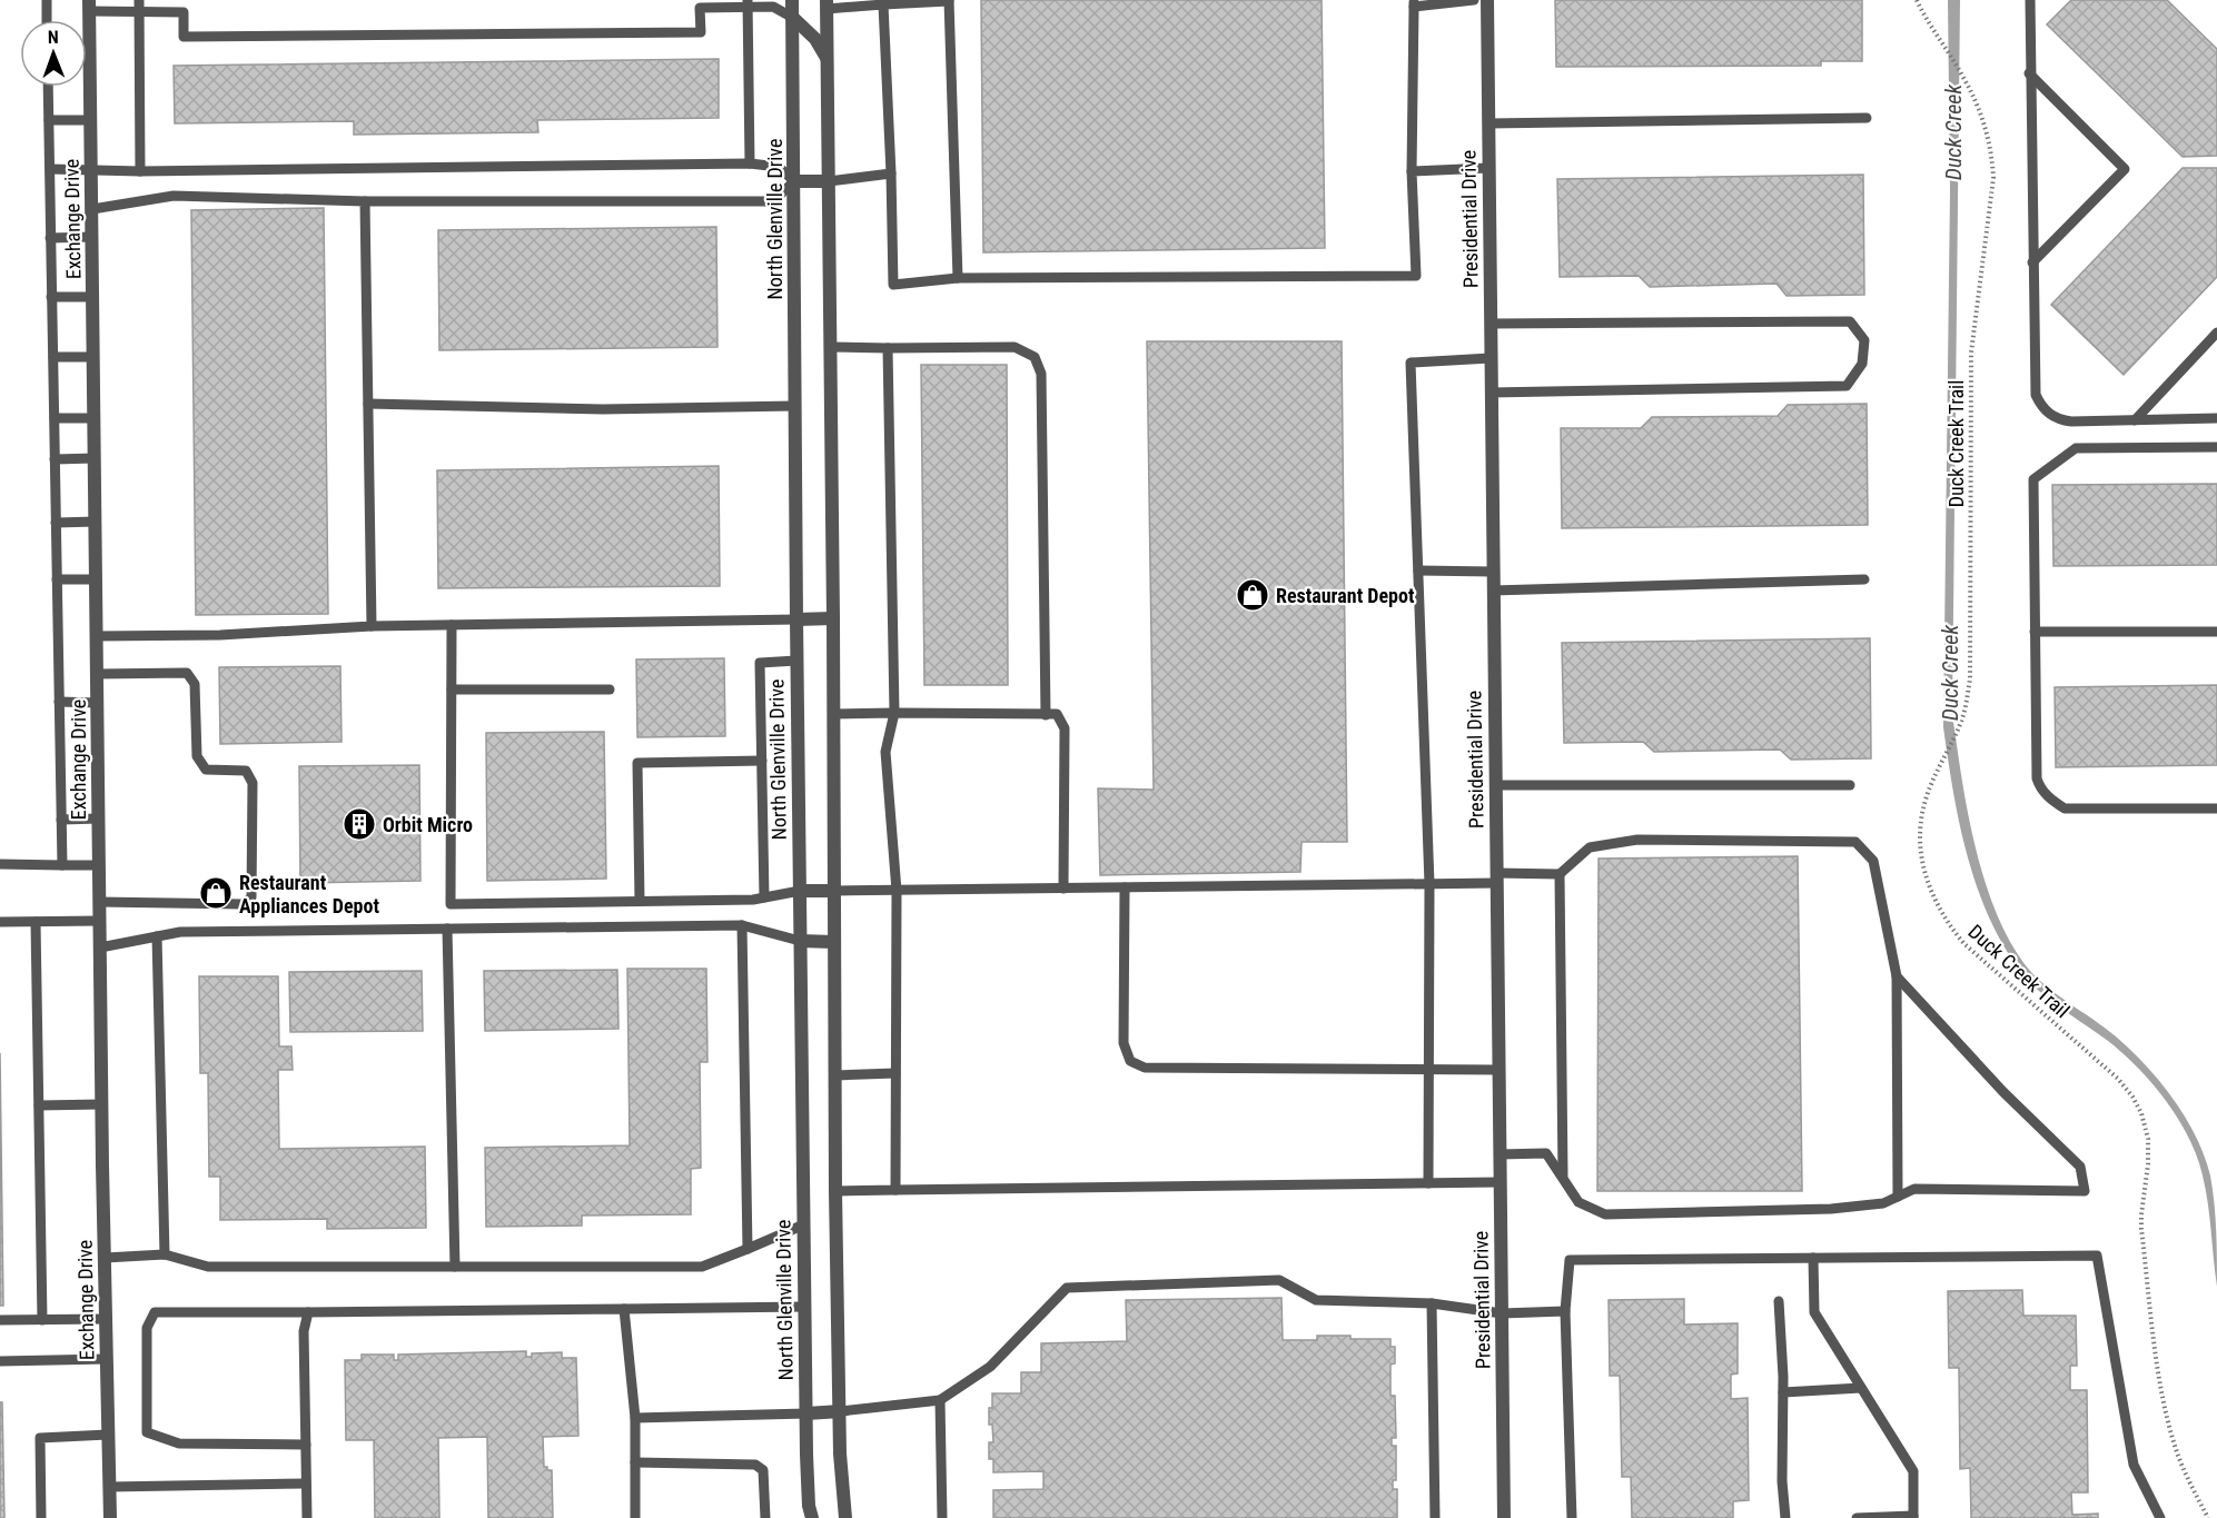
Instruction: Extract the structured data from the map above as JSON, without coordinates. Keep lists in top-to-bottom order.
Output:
{
  "streets": {
    "street": ["Exchange Drive", "North Glenville Drive", "Presidential Drive"],
    "path": ["Duck Creek Trail"]
  },
  "water": ["Duck Creek"],
  "places": {
    "shop": ["Restaurant Depot", "Restaurant Appliances Depot"],
    "building": ["Orbit Micro"]
  },
  "north": "top"
}
